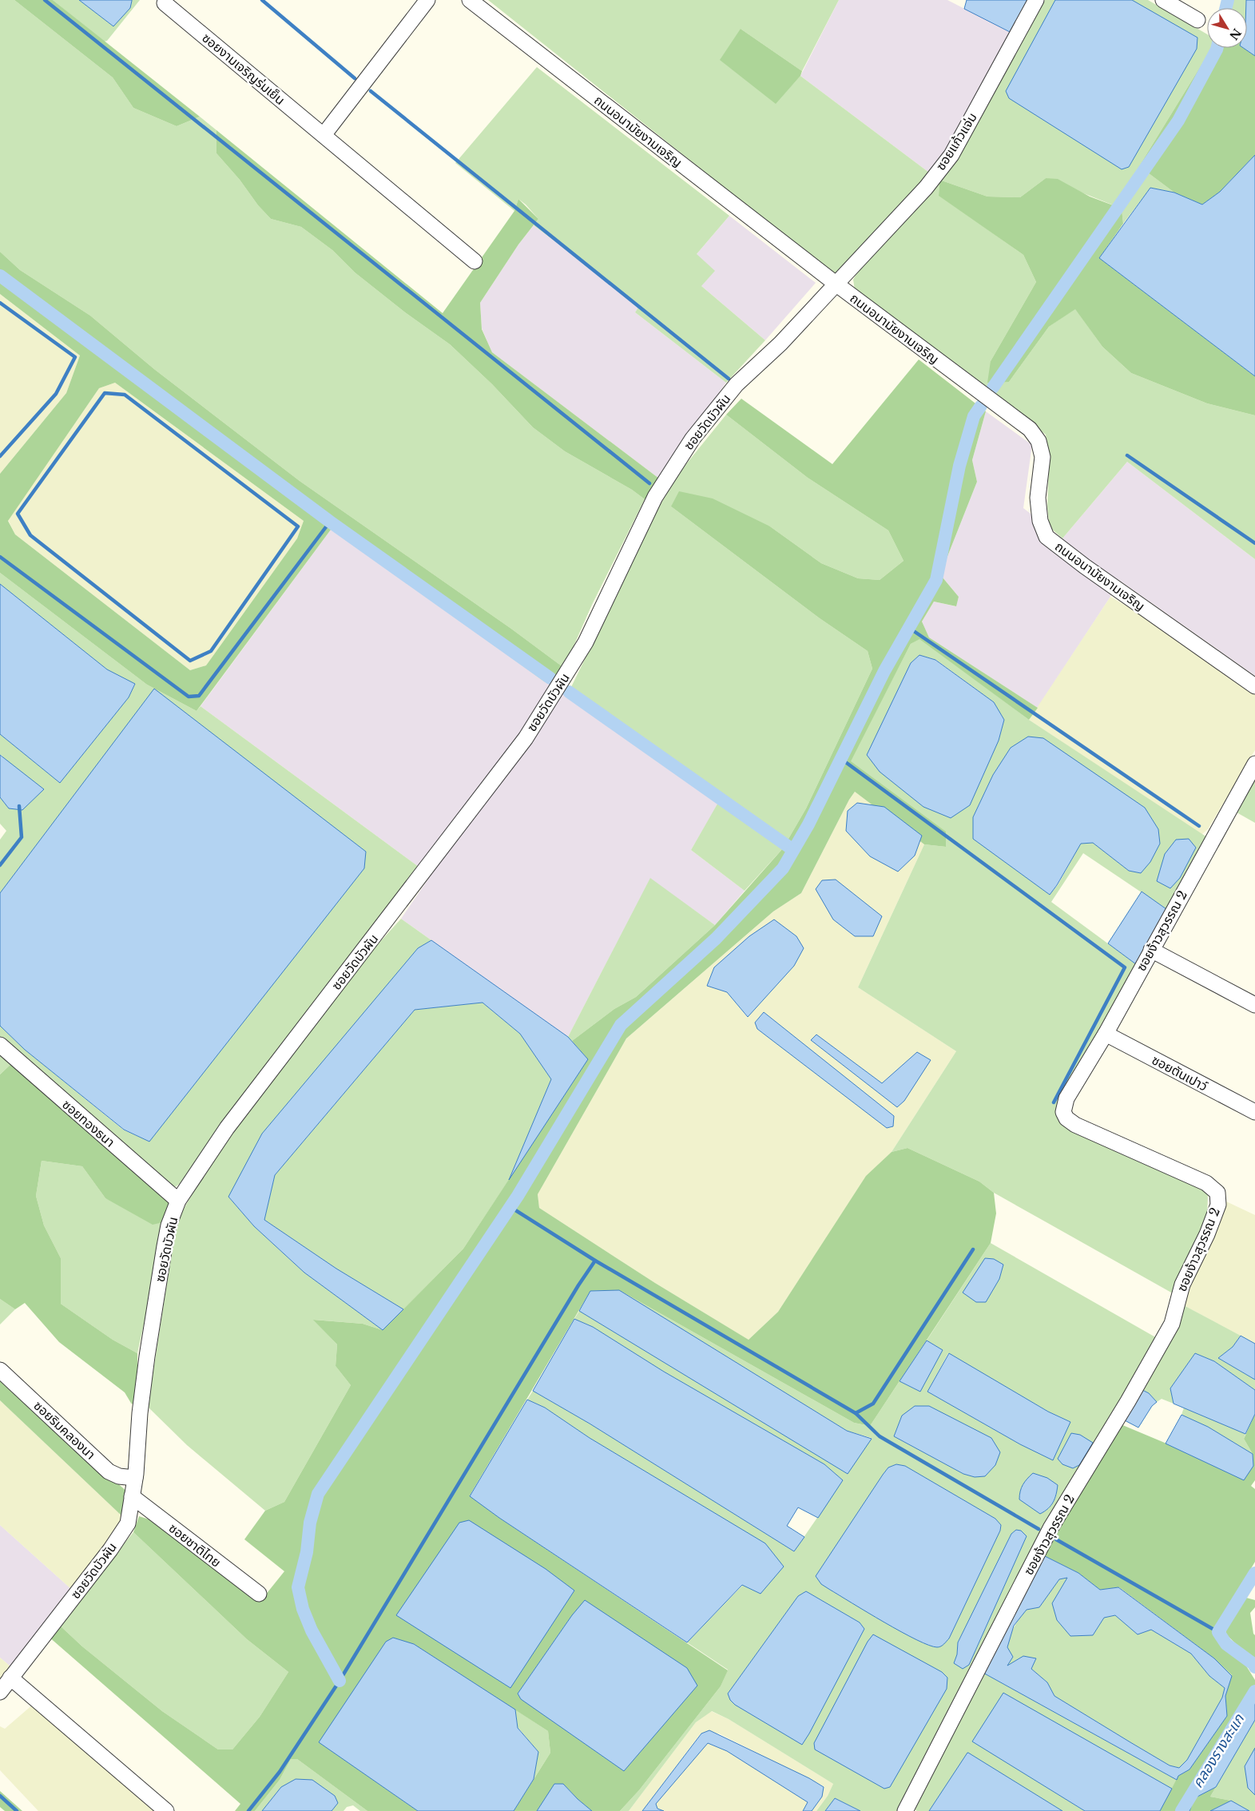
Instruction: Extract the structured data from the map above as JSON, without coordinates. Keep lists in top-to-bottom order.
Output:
{
  "streets": {
    "street": [
      "ซอยงามเจริญร่มเย็น",
      "ถนนอนามัยงามเจริญ",
      "ซอยแก้วแจ่ม",
      "ซอยวัดบัวผัน",
      "ซอยง้าวสุวรรณ 2",
      "ซอยตันเปาว์",
      "ซอยทองธนา",
      "ซอยริมคลองนา",
      "ซอยชาติไทย"
    ]
  },
  "crossings": [
    ["ถนนอนามัยงามเจริญ", "ซอยแก้วแจ่ม"],
    ["ถนนอนามัยงามเจริญ", "ซอยวัดบัวผัน"],
    ["ซอยแก้วแจ่ม", "ซอยวัดบัวผัน"],
    ["ซอยวัดบัวผัน", "ซอยทองธนา"],
    ["ซอยวัดบัวผัน", "ซอยริมคลองนา"],
    ["ซอยวัดบัวผัน", "ซอยชาติไทย"],
    ["ซอยง้าวสุวรรณ 2", "ซอยตันเปาว์"]
  ],
  "water": ["คลองรางสะแก"],
  "north": "bottom right"
}
